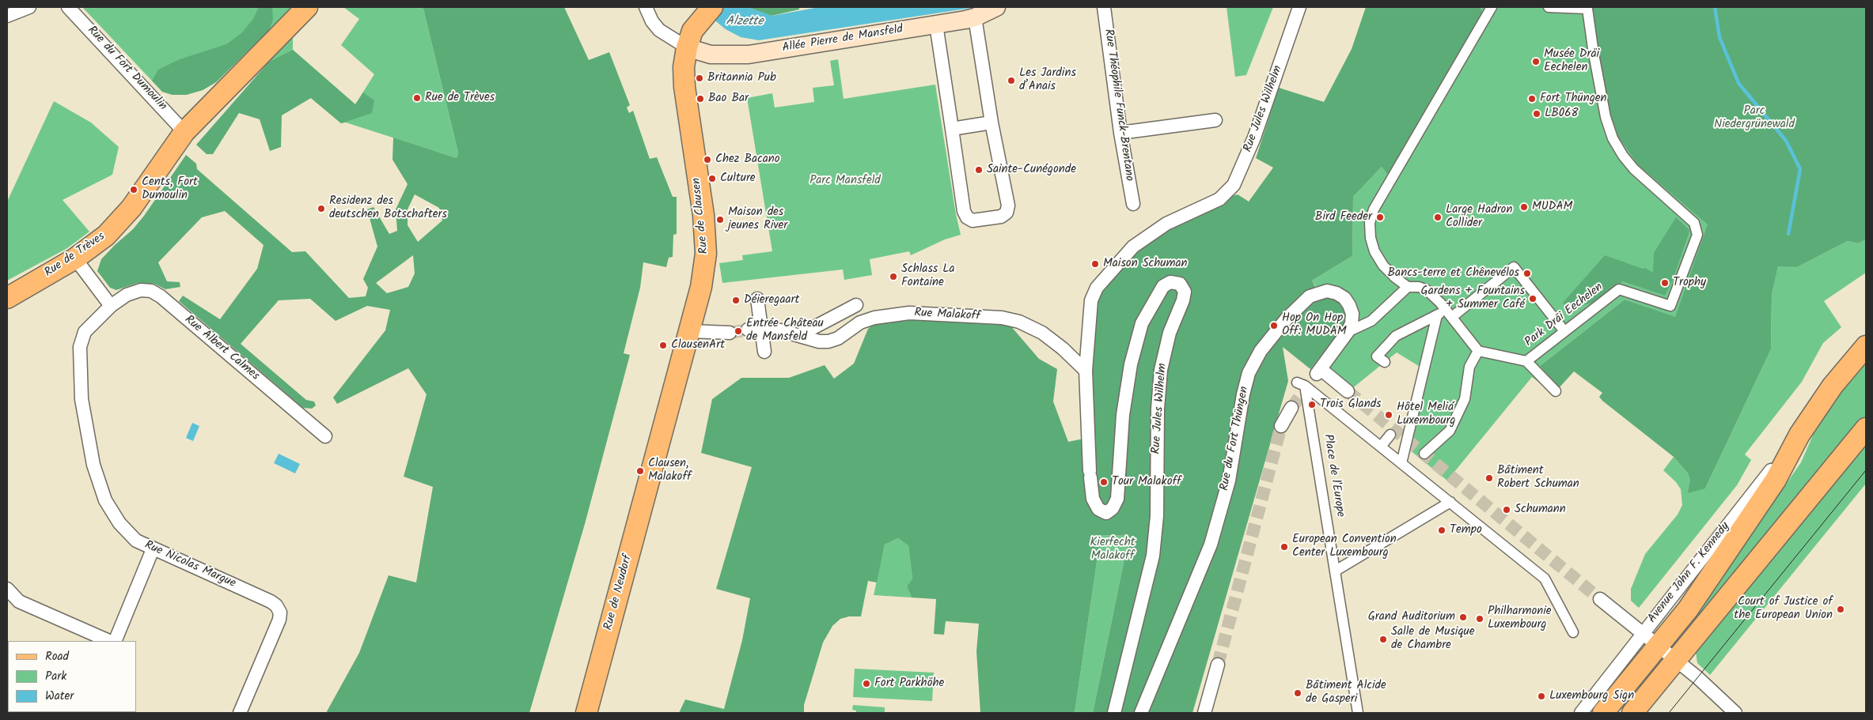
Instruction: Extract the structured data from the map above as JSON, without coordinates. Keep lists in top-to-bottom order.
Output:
{
  "streets": {
    "main road": [
      "Allée Pierre de Mansfeld",
      "Rue de Clausen",
      "Rue de Trèves",
      "Avenue John F. Kennedy",
      "Rue de Neudorf"
    ],
    "street": [
      "Rue du Fort Dumoulin",
      "Rue Théophile Funck-Brentano",
      "Rue Jules Wilhelm",
      "Rue Malakoff",
      "Park Dräi Eechelen",
      "Rue Albert Calmes",
      "Rue du Fort Thüngen",
      "Place de l'Europe",
      "Rue Nicolas Margue"
    ]
  },
  "crossings": [
    ["Allée Pierre de Mansfeld", "Rue de Clausen"],
    ["Rue du Fort Dumoulin", "Rue de Trèves"],
    ["Rue Jules Wilhelm", "Rue Malakoff"],
    ["Rue de Clausen", "Rue de Neudorf"],
    ["Rue Albert Calmes", "Rue Nicolas Margue"]
  ],
  "water": ["Alzette"],
  "parks": ["Parc Niedergrünewald", "Parc Mansfeld", "Kierfecht Malakoff"],
  "places": [
    "Musée Dräi Eechelen",
    "Britannia Pub",
    "Les Jardins d’Anais",
    "Rue de Trèves",
    "Bao Bar",
    "Fort Thüngen",
    "LB068",
    "Chez Bacano",
    "Sainte-Cunégonde",
    "Culture",
    "Cents, Fort Dumoulin",
    "MUDAM",
    "Residenz des deutschen Botschafters",
    "Bird Feeder",
    "Large Hadron Collider",
    "Maison des jeunes River",
    "Maison Schuman",
    "Bancs-terre et Chênevélos",
    "Schlass La Fontaine",
    "Trophy",
    "Gardens + Fountains + Summer Café",
    "Déieregaart",
    "Hop On Hop Off: MUDAM",
    "Entrée Château de Mansfeld",
    "ClausenArt",
    "Trois Glands",
    "Hôtel Meliá Luxembourg",
    "Clausen, Malakoff",
    "Bâtiment Robert Schuman",
    "Tour Malakoff",
    "Schumann",
    "Tempo",
    "European Convention Center Luxembourg",
    "Court of Justice of the European Union",
    "Grand Auditorium",
    "Philharmonie Luxembourg",
    "Salle de Musique de Chambre",
    "Fort Parkhöhe",
    "Bâtiment Alcide de Gasperi",
    "Luxembourg Sign"
  ],
  "legend": ["Road", "Park", "Water"]
}
